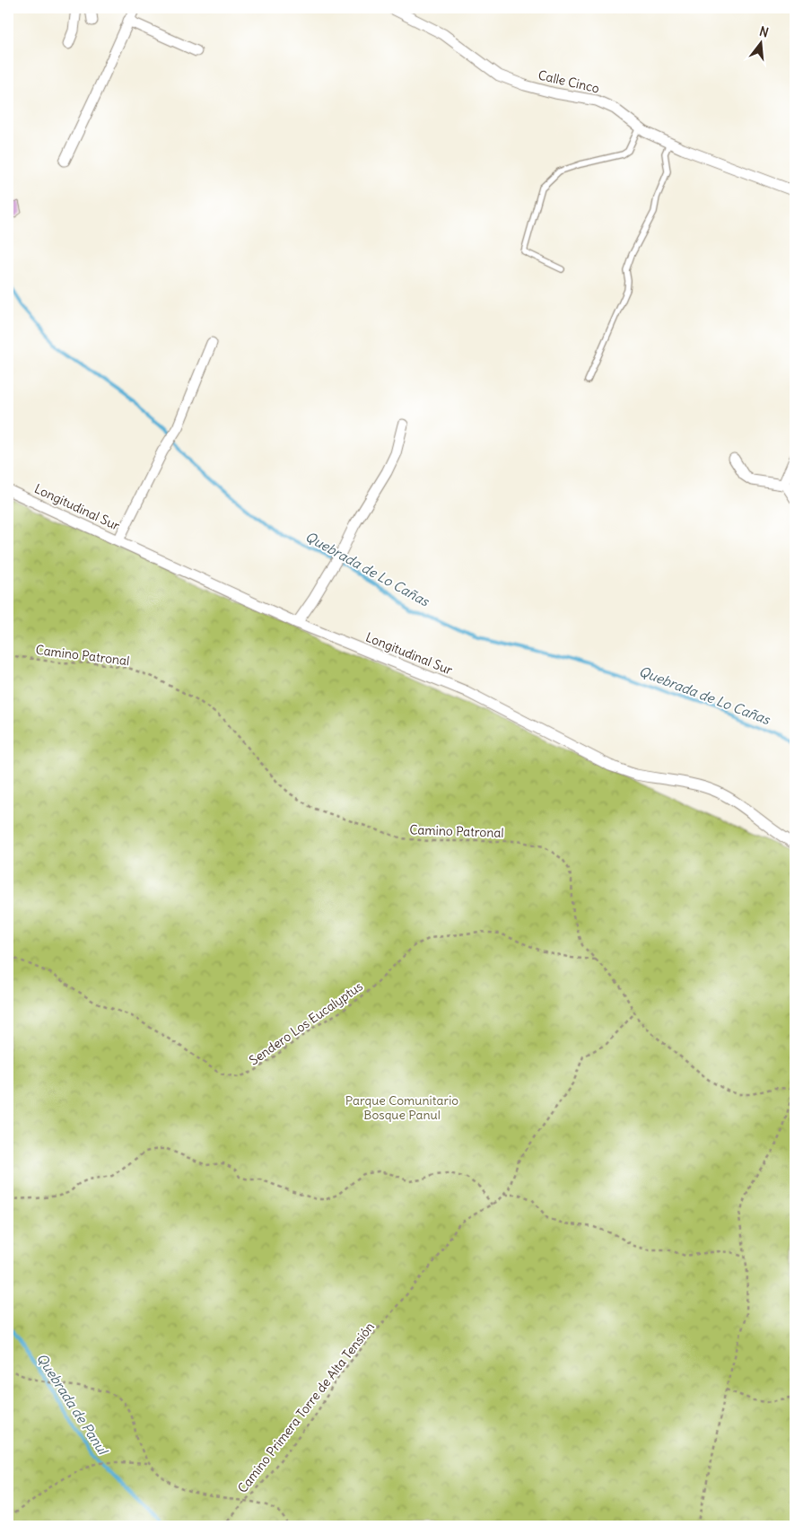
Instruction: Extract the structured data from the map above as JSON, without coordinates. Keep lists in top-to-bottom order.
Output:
{
  "streets": {
    "street": ["Calle Cinco", "Longitudinal Sur"],
    "path": ["Camino Patronal", "Sendero Los Eucalyptus", "Camino Primera Torre de Alta Tensión"]
  },
  "crossings": [
    ["Camino Patronal", "Sendero Los Eucalyptus"],
    ["Camino Patronal", "Camino Primera Torre de Alta Tensión"]
  ],
  "water": ["Quebrada de Lo Cañas", "Quebrada de Panul"],
  "parks": ["Parque Comunitario Bosque Panul"],
  "north": "top"
}
